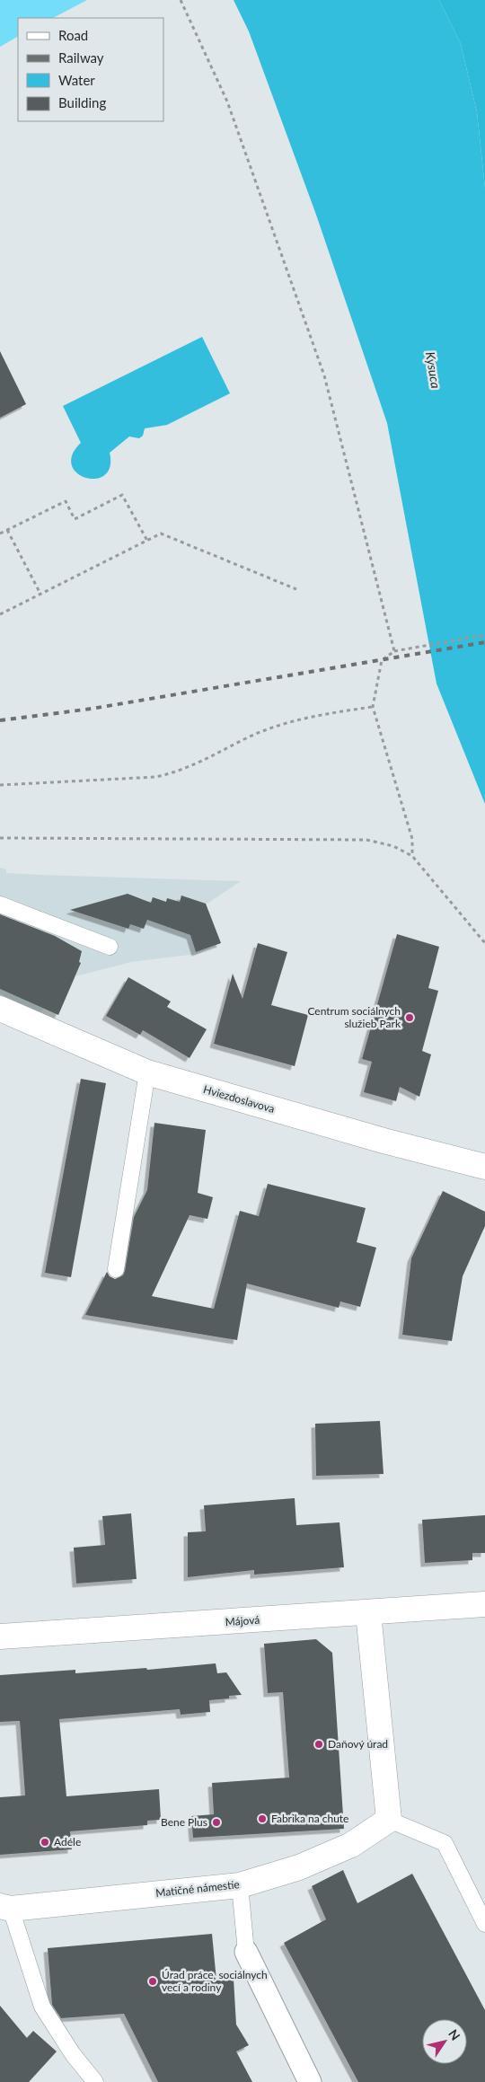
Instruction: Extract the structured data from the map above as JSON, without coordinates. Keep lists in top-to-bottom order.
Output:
{
  "streets": {
    "street": ["Hviezdoslavova", "Májová", "Matičné námestie"]
  },
  "water": ["Kysuca"],
  "places": [
    "Centrum sociálnych služieb Park",
    "Daňový úrad",
    "Fabrika na chute",
    "Bene Plus",
    "Adéle",
    "Úrad práce, sociálnych vecí a rodiny"
  ],
  "legend": [
    "Road",
    "Railway",
    "Water",
    "Building"
  ],
  "north": "top right"
}
